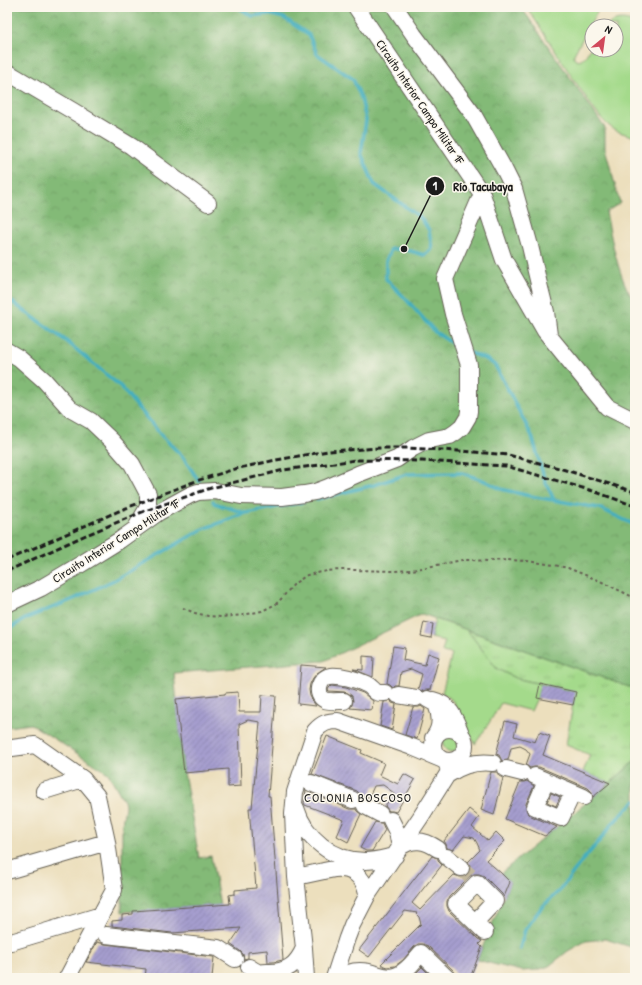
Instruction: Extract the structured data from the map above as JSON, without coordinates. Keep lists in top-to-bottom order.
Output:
{
  "streets": {
    "street": ["Circuito Interior Campo Militar 1F"]
  },
  "districts": ["COLONIA BOSCOSO"],
  "places": ["Río Tacubaya"],
  "north": "top right"
}
